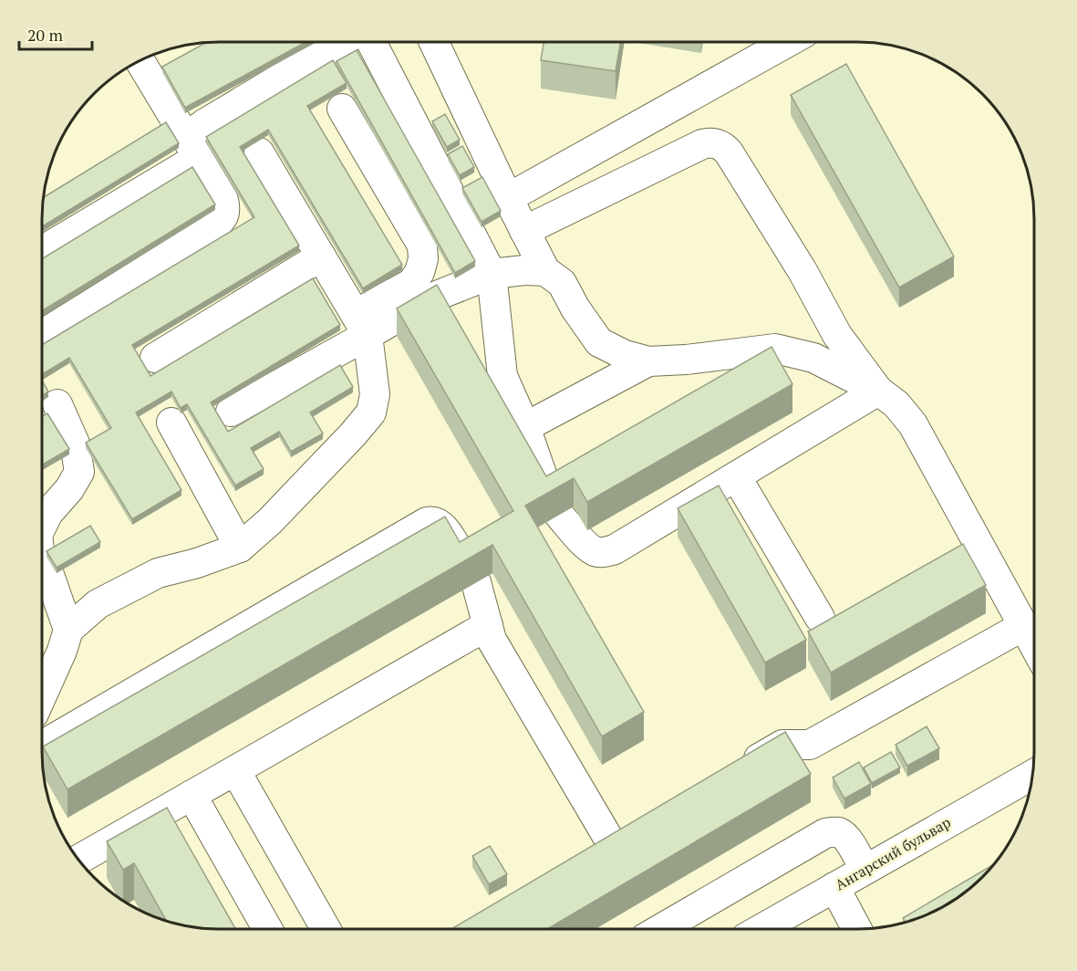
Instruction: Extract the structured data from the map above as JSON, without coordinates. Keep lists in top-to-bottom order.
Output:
{
  "streets": {
    "street": ["Ангарский бульвар"]
  },
  "scale_bar": "20 m"
}
